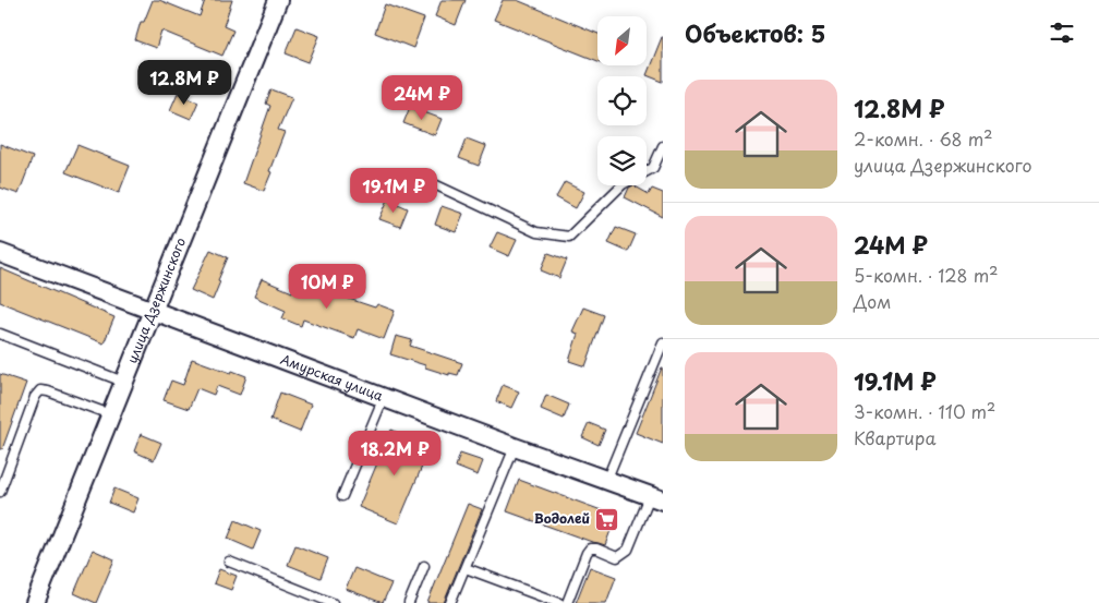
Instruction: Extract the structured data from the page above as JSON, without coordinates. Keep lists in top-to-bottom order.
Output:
{
  "streets": {
    "street": ["улица Дзержинского", "Амурская улица"]
  },
  "crossings": [
    ["улица Дзержинского", "Амурская улица"]
  ],
  "places": {
    "supermarket": ["Водолей"]
  },
  "north": "bottom left",
  "page": {
    "heading": "Объектов: 5",
    "price": [
      "12.8M ₽",
      "24M ₽",
      "19.1M ₽",
      "10M ₽",
      "18.2M ₽"
    ],
    "list": [
      {
        "name": "12.8M ₽",
        "note": "2-комн. · 68 m² · улица Дзержинского"
      },
      {
        "name": "24M ₽",
        "note": "5-комн. · 128 m² · Дом"
      },
      {
        "name": "19.1M ₽",
        "note": "3-комн. · 110 m² · Квартира"
      }
    ]
  }
}
